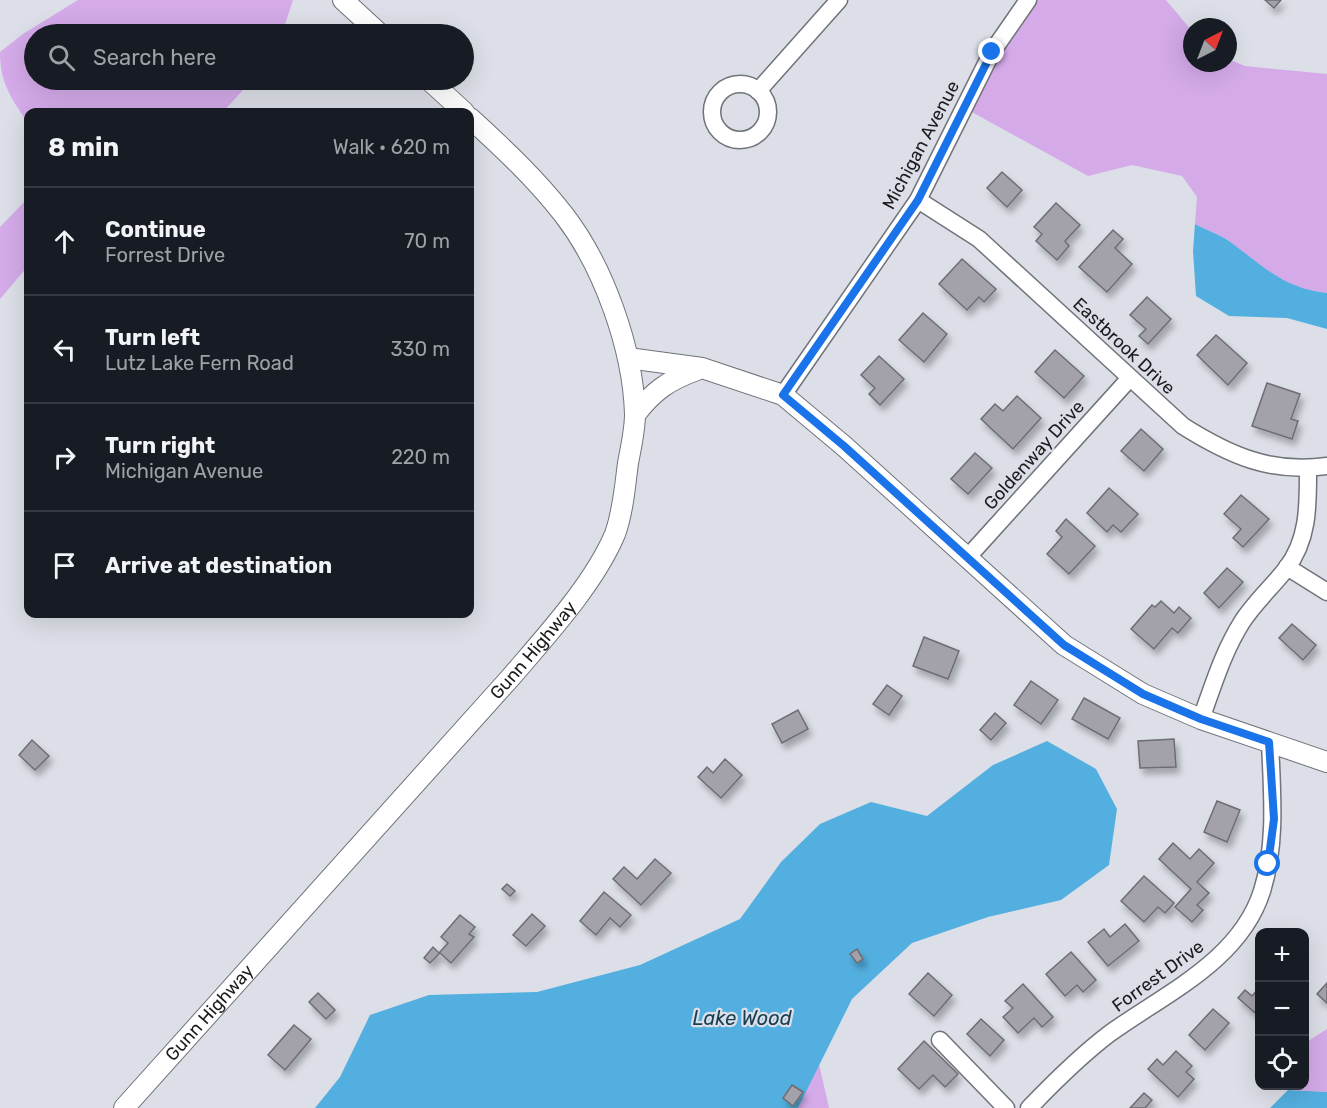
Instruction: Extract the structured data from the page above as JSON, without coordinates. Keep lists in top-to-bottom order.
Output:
{
  "streets": {
    "main road": ["Gunn Highway"],
    "street": [
      "Michigan Avenue",
      "Eastbrook Drive",
      "Goldenway Drive",
      "Forrest Drive"
    ]
  },
  "crossings": [
    ["Michigan Avenue", "Eastbrook Drive"],
    ["Eastbrook Drive", "Goldenway Drive"]
  ],
  "water": ["Lake Wood"],
  "north": "top right",
  "page": {
    "search": "Search here",
    "heading": ["8 min", "Walk · 620 m"],
    "list": [
      ["Continue", "Forrest Drive", "70 m"],
      ["Turn left", "Lutz Lake Fern Road", "330 m"],
      ["Turn right", "Michigan Avenue", "220 m"],
      "Arrive at destination"
    ],
    "map_buttons": ["+", "−"]
  }
}
